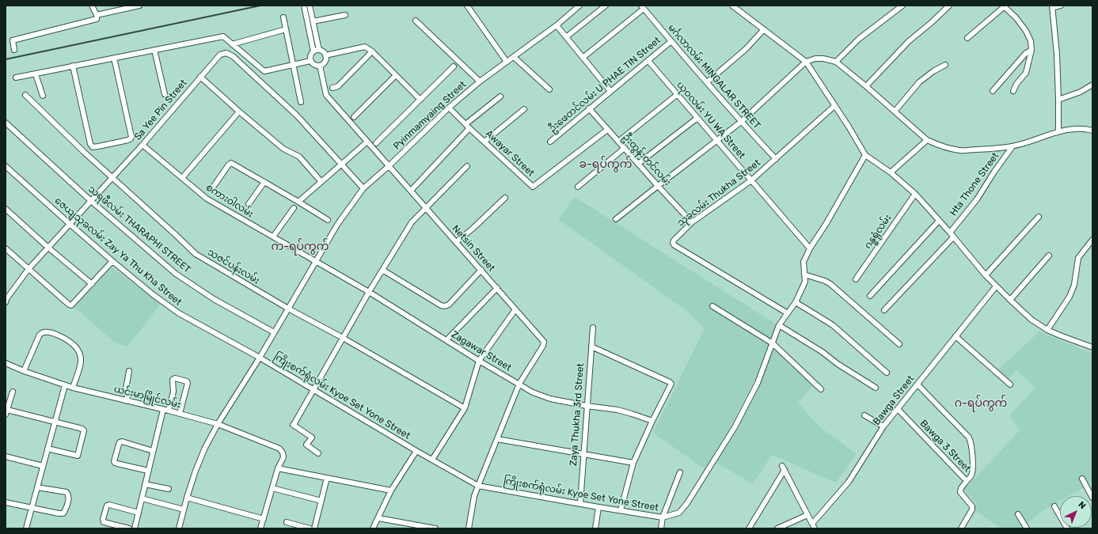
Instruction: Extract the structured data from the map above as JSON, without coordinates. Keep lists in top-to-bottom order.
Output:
{
  "streets": {
    "street": [
      "မင်္ဂလာလမ်း MINGALAR STREET",
      "ဦးဖေတင်လမ်း U PHAE TIN Street",
      "Sa Yee Pin Street",
      "Pyinmamyaing Street",
      "ယုဝလမ်း YU WA Street",
      "Awayar Street",
      "ဦးထွန်းတင်လမ်း",
      "Hta Thone Street",
      "သုခလမ်း Thukha Street",
      "စကားဝါလမ်း",
      "သရဖီလမ်း THARAPHI STREET",
      "ဂန္ဓရုံလမ်း",
      "Netsin Street",
      "ဇေယျသုခလမ်း Zay Ya Thu Kha Street",
      "သဇင်ပန်းလမ်း",
      "Zagawar Street",
      "ကြိုးစက်ရုံလမ်း Kyoe Set Yone Street",
      "ယင်းမာမြိုင်လမ်း",
      "Bawga Street",
      "Zaya Thukha 3rd Street",
      "Bawga 3 Street"
    ]
  },
  "crossings": [
    ["မင်္ဂလာလမ်း MINGALAR STREET", "ဦးဖေတင်လမ်း U PHAE TIN Street"],
    ["မင်္ဂလာလမ်း MINGALAR STREET", "သုခလမ်း Thukha Street"],
    ["ဦးဖေတင်လမ်း U PHAE TIN Street", "ယုဝလမ်း YU WA Street"],
    ["ဦးဖေတင်လမ်း U PHAE TIN Street", "ဦးထွန်းတင်လမ်း"],
    ["Sa Yee Pin Street", "Pyinmamyaing Street"],
    ["Sa Yee Pin Street", "စကားဝါလမ်း"],
    ["Sa Yee Pin Street", "သရဖီလမ်း THARAPHI STREET"],
    ["Sa Yee Pin Street", "ဇေယျသုခလမ်း Zay Ya Thu Kha Street"],
    ["Sa Yee Pin Street", "သဇင်ပန်းလမ်း"],
    ["Pyinmamyaing Street", "Awayar Street"],
    ["Pyinmamyaing Street", "စကားဝါလမ်း"],
    ["Pyinmamyaing Street", "သရဖီလမ်း THARAPHI STREET"],
    ["Pyinmamyaing Street", "Netsin Street"],
    ["Pyinmamyaing Street", "ဇေယျသုခလမ်း Zay Ya Thu Kha Street"],
    ["Pyinmamyaing Street", "သဇင်ပန်းလမ်း"],
    ["Pyinmamyaing Street", "Zagawar Street"],
    ["Pyinmamyaing Street", "ကြိုးစက်ရုံလမ်း Kyoe Set Yone Street"],
    ["Pyinmamyaing Street", "ယင်းမာမြိုင်လမ်း"],
    ["ယုဝလမ်း YU WA Street", "သုခလမ်း Thukha Street"],
    ["ယုဝလမ်း YU WA Street", "ကြိုးစက်ရုံလမ်း Kyoe Set Yone Street"],
    ["Awayar Street", "ဦးထွန်းတင်လမ်း"],
    ["ဦးထွန်းတင်လမ်း", "သုခလမ်း Thukha Street"],
    ["သုခလမ်း Thukha Street", "ကြိုးစက်ရုံလမ်း Kyoe Set Yone Street"],
    ["စကားဝါလမ်း", "Zagawar Street"],
    ["Netsin Street", "Zagawar Street"],
    ["ဇေယျသုခလမ်း Zay Ya Thu Kha Street", "ကြိုးစက်ရုံလမ်း Kyoe Set Yone Street"],
    ["Zagawar Street", "Zaya Thukha 3rd Street"],
    ["ကြိုးစက်ရုံလမ်း Kyoe Set Yone Street", "Zaya Thukha 3rd Street"],
    ["Bawga Street", "Bawga 3 Street"]
  ],
  "districts": ["ခ-ရပ်ကွက်", "က-ရပ်ကွက်", "ဂ-ရပ်ကွက်"],
  "north": "top right"
}
